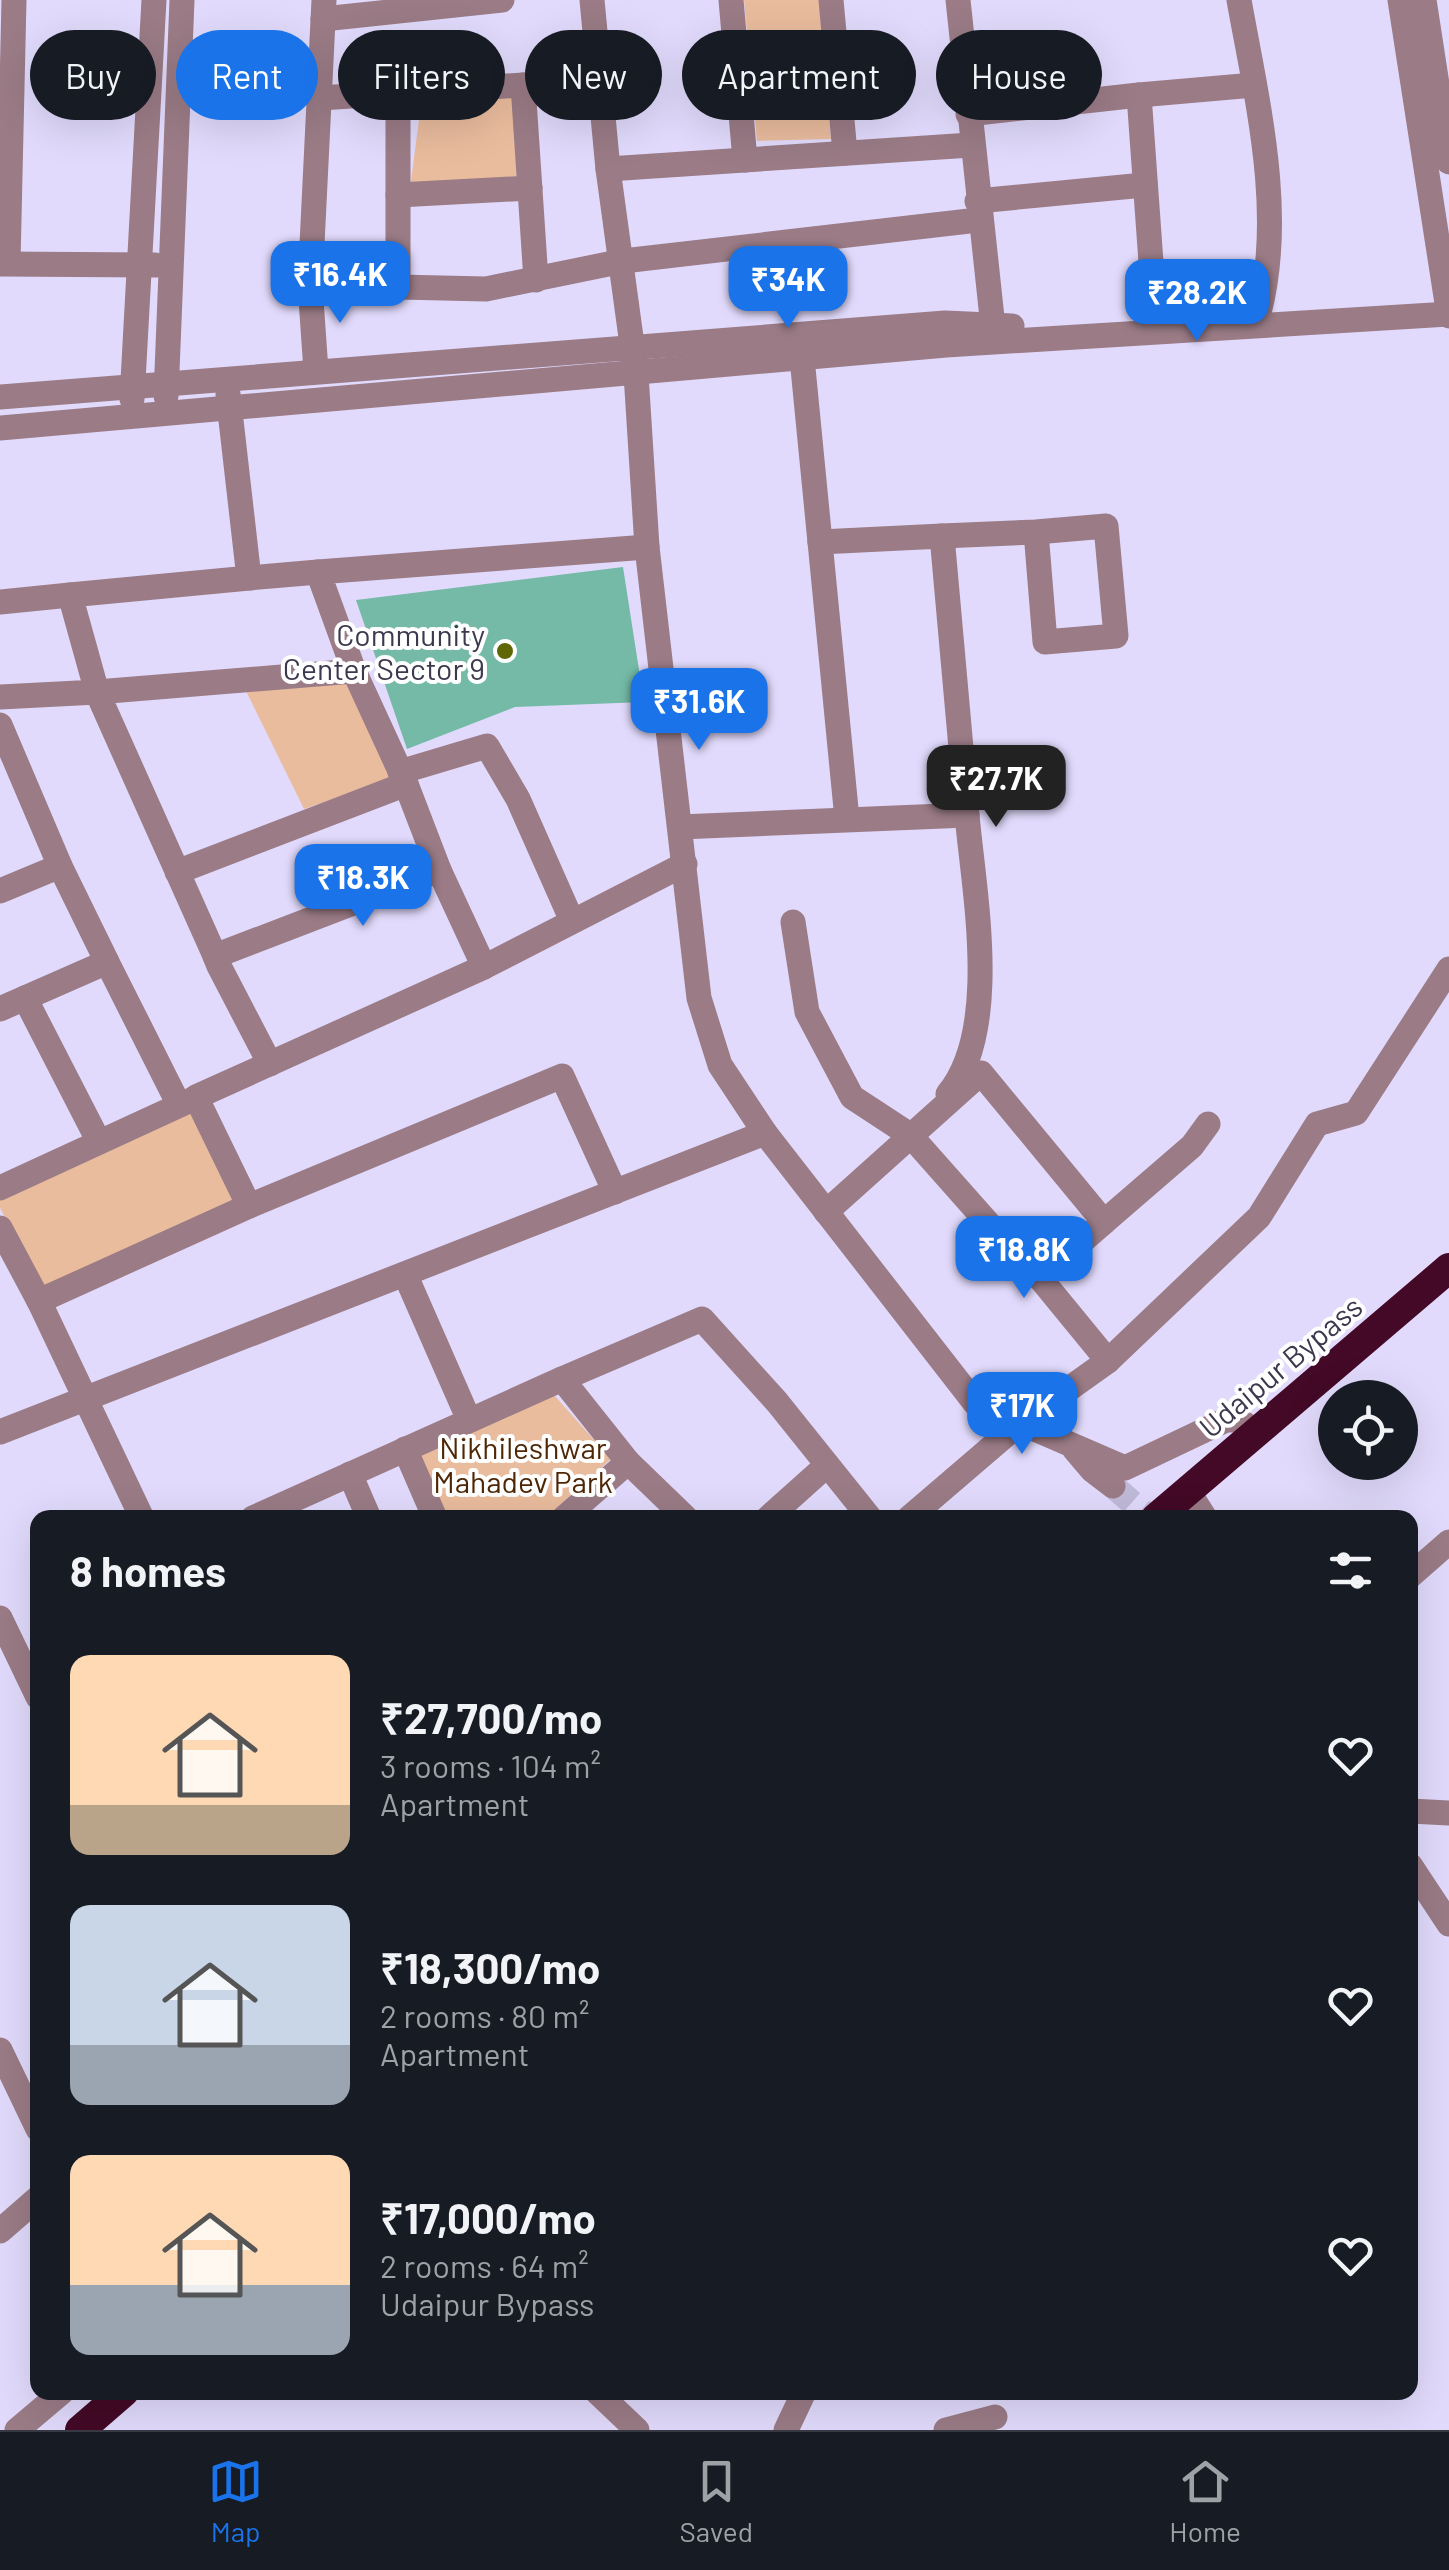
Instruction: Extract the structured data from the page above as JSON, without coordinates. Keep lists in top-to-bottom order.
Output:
{
  "streets": {
    "highway": ["Udaipur Bypass"]
  },
  "parks": ["Nikhileshwar Mahadev Park"],
  "places": ["Community Center Sector 9"],
  "page": {
    "chip": [
      "Buy",
      "Rent",
      "Filters",
      "New",
      "Apartment",
      "House"
    ],
    "price": [
      "₹16.4K",
      "₹34K",
      "₹28.2K",
      "₹31.6K",
      "₹27.7K",
      "₹18.3K",
      "₹18.8K",
      "₹17K"
    ],
    "heading": "8 homes",
    "list": [
      {
        "name": "₹27,700/mo",
        "note": "3 rooms · 104 m² · Apartment"
      },
      {
        "name": "₹18,300/mo",
        "note": "2 rooms · 80 m² · Apartment"
      },
      {
        "name": "₹17,000/mo",
        "note": "2 rooms · 64 m² · Udaipur Bypass"
      }
    ],
    "tabs": ["Map", "Saved", "Home"]
  }
}
